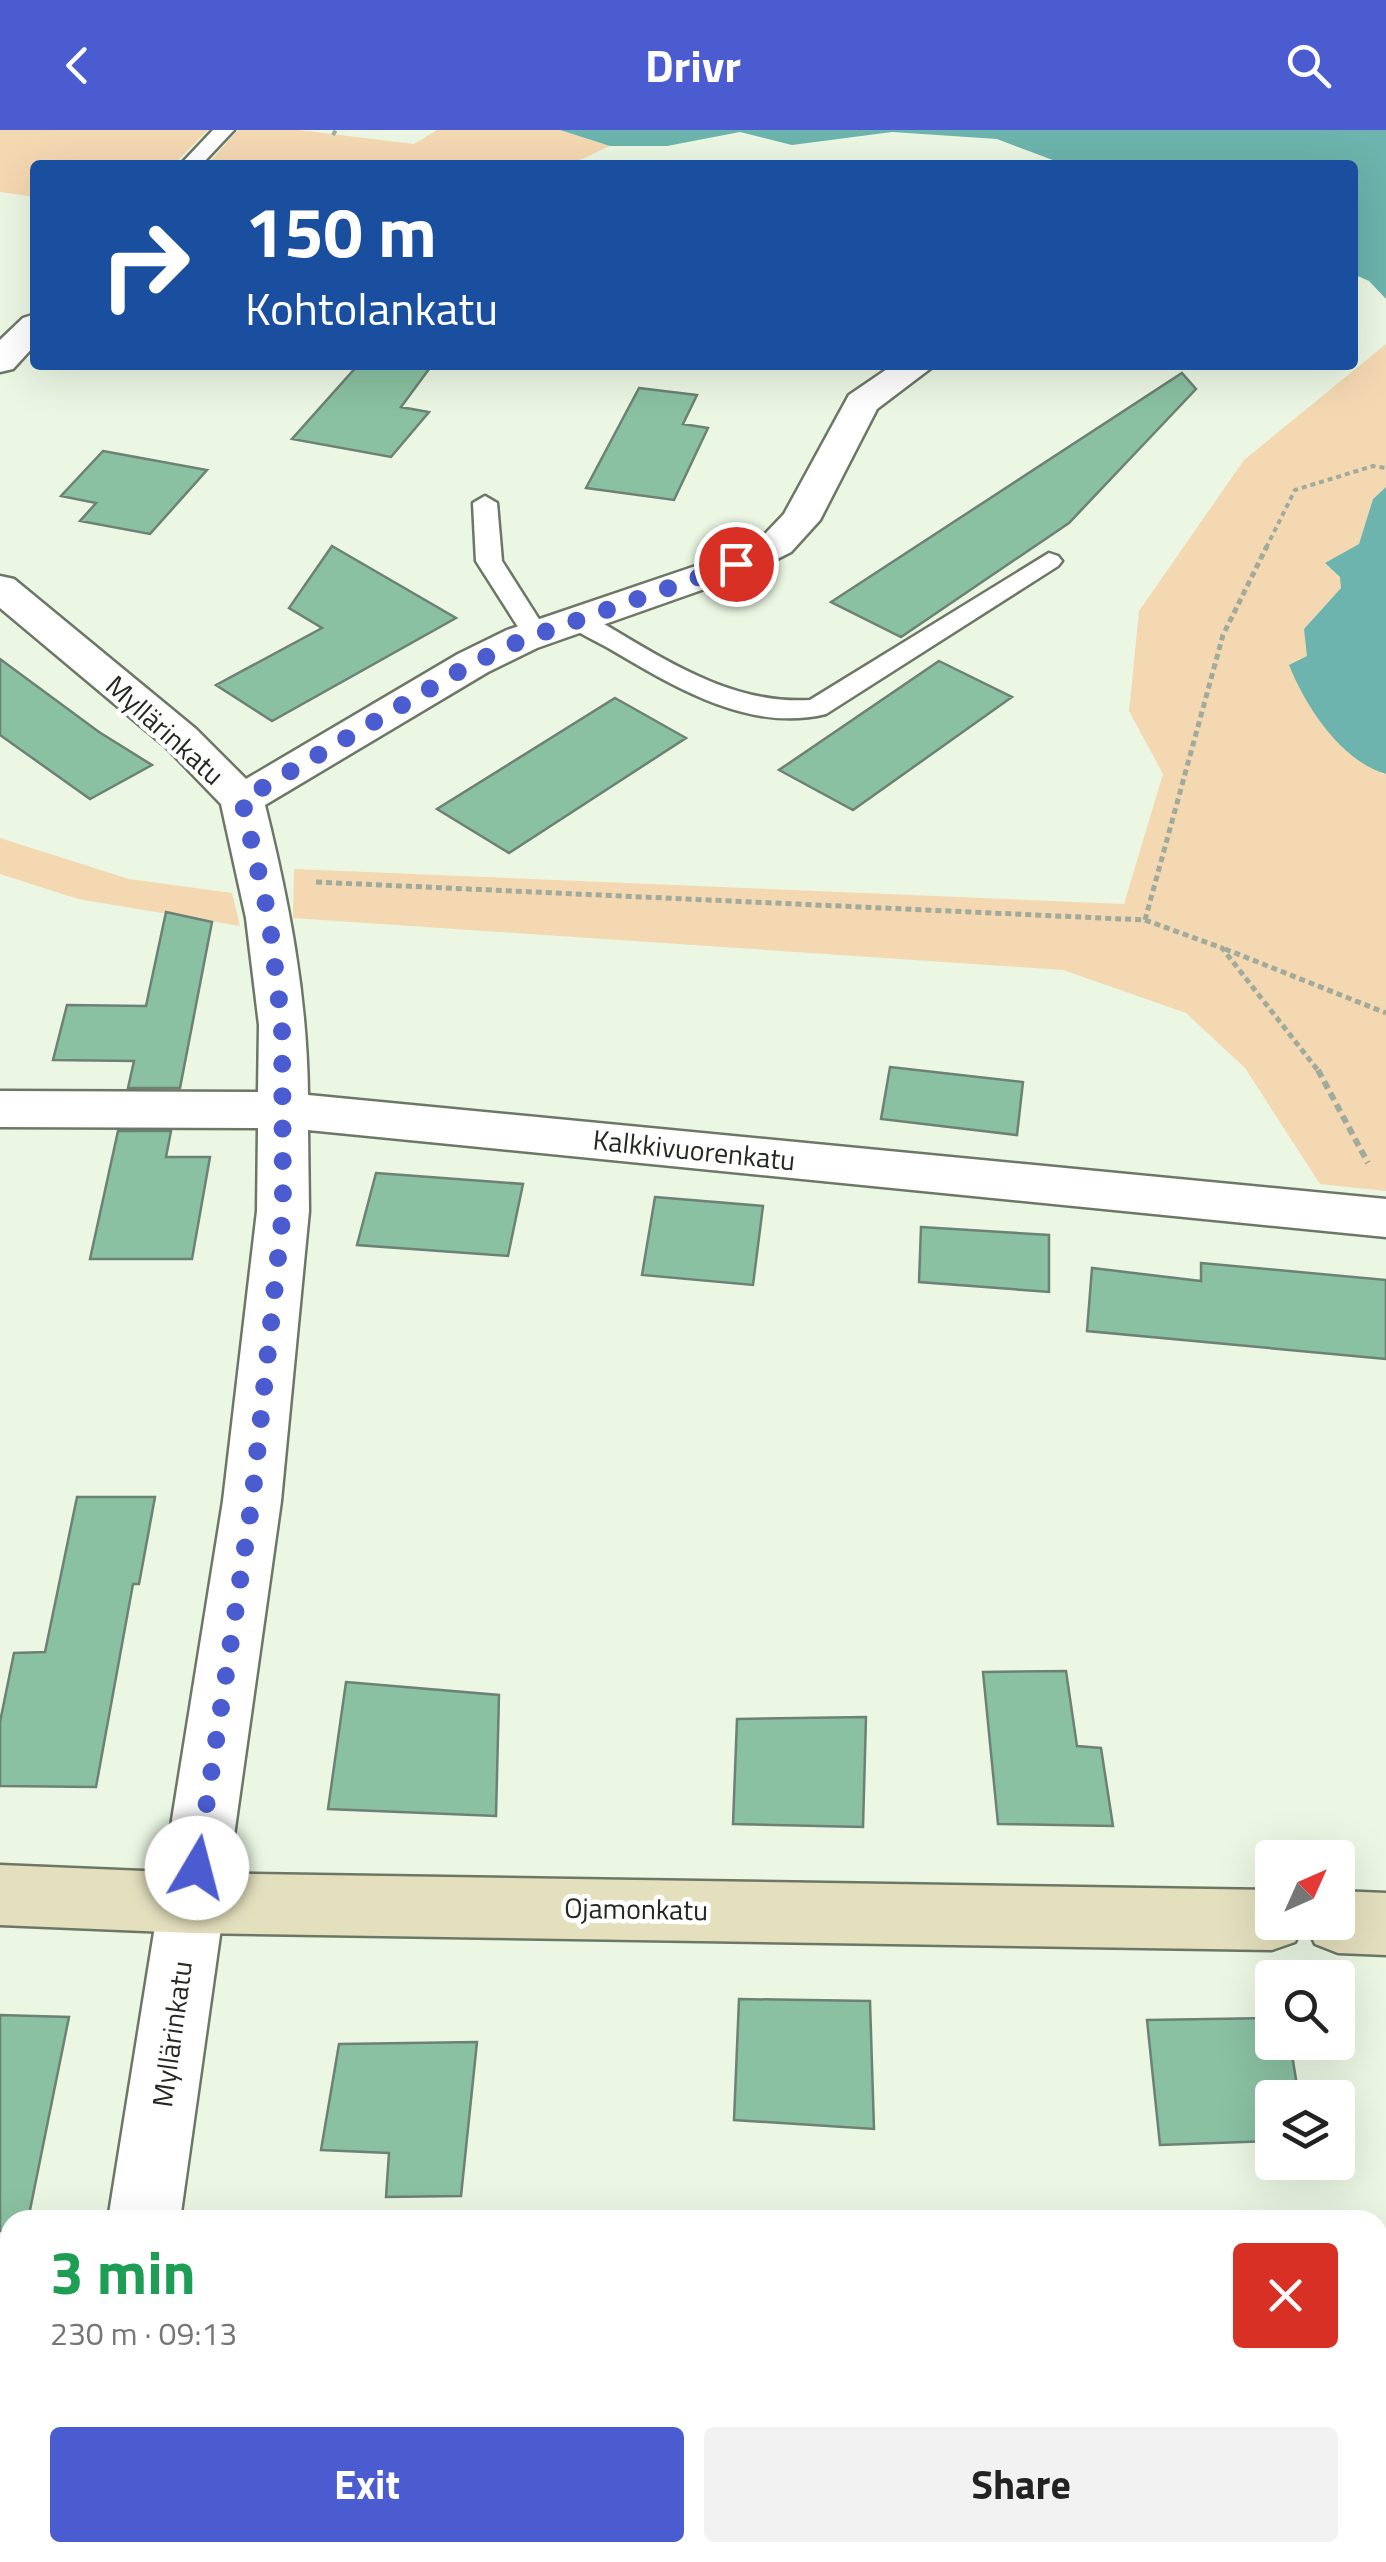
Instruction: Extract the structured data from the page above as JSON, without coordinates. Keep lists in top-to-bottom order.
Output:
{
  "streets": {
    "street": ["Myllärinkatu", "Kalkkivuorenkatu", "Ojamonkatu"]
  },
  "crossings": [
    ["Myllärinkatu", "Kalkkivuorenkatu"],
    ["Myllärinkatu", "Ojamonkatu"]
  ],
  "north": "top right",
  "page": {
    "header": "Drivr",
    "turn": ["150 m", "Kohtolankatu"],
    "heading": ["3 min", "230 m · 09:13"],
    "buttons": ["Exit", "Share"]
  }
}
